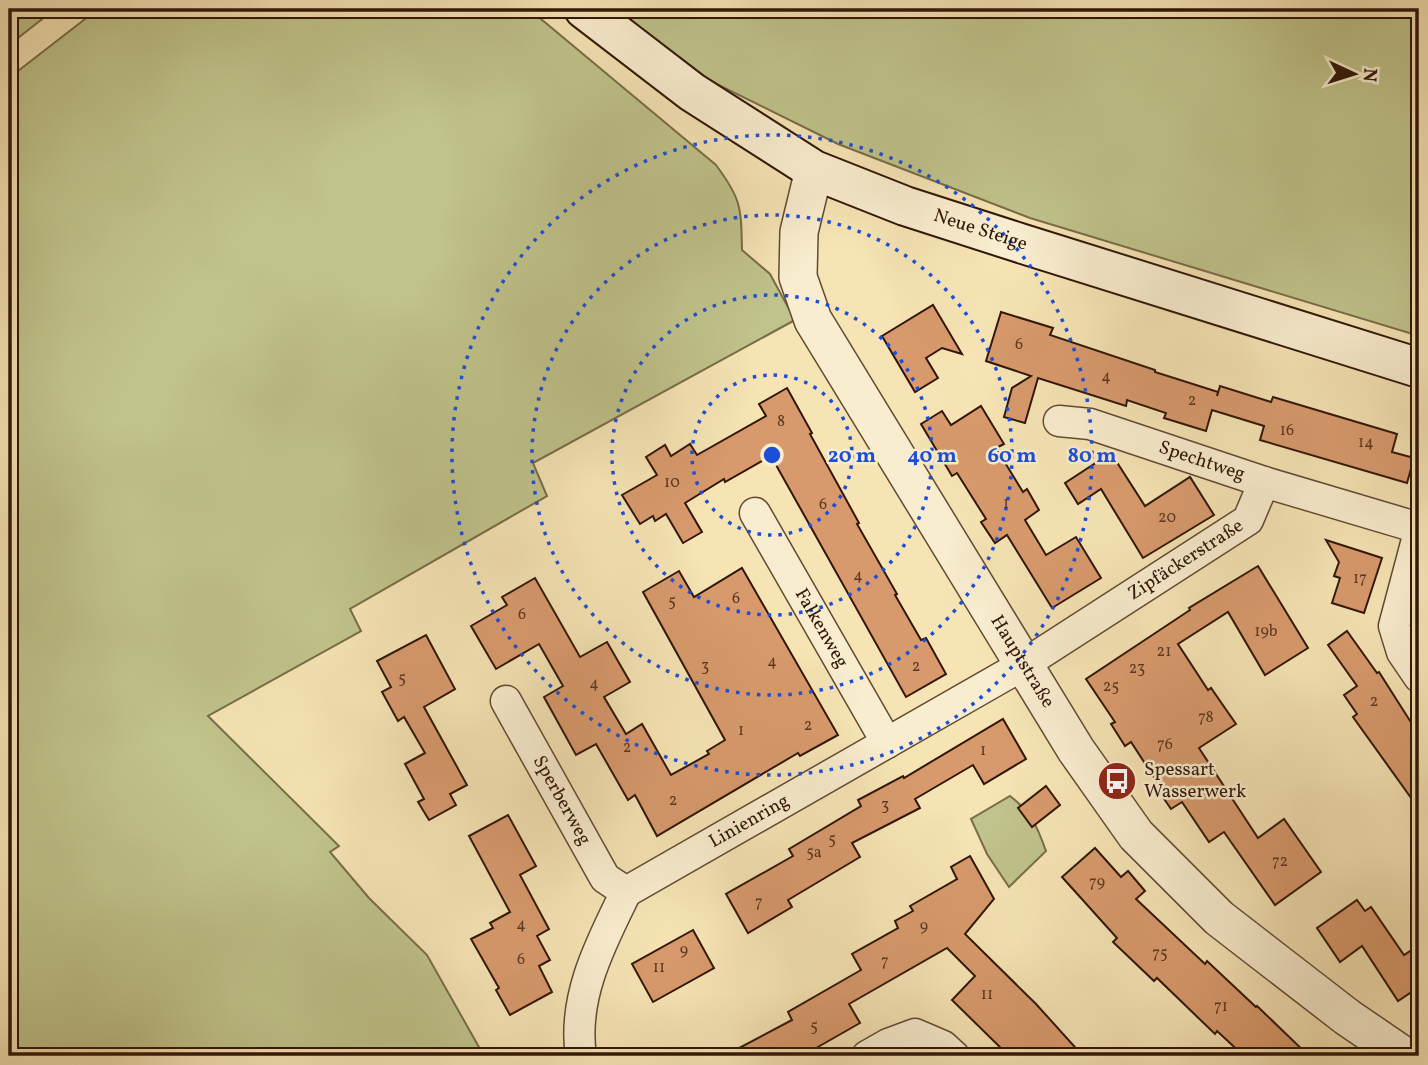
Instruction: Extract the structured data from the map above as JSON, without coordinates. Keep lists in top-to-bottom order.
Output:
{
  "streets": {
    "main road": ["Neue Steige"],
    "street": [
      "Spechtweg",
      "Zipfäckerstraße",
      "Falkenweg",
      "Hauptstraße",
      "Sperberweg",
      "Linienring"
    ]
  },
  "crossings": [
    ["Neue Steige", "Hauptstraße"],
    ["Spechtweg", "Zipfäckerstraße"],
    ["Zipfäckerstraße", "Hauptstraße"],
    ["Zipfäckerstraße", "Linienring"],
    ["Falkenweg", "Linienring"],
    ["Hauptstraße", "Linienring"],
    ["Sperberweg", "Linienring"]
  ],
  "places": {
    "bus stop": ["Spessart Wasserwerk"]
  },
  "house_numbers": [
    "6",
    "4",
    "2",
    "8",
    "16",
    "14",
    "10",
    "1",
    "6",
    "20",
    "4",
    "17",
    "6",
    "5",
    "6",
    "19b",
    "21",
    "4",
    "3",
    "2",
    "23",
    "5",
    "4",
    "25",
    "2",
    "78",
    "2",
    "1",
    "76",
    "2",
    "1",
    "2",
    "3",
    "5",
    "5a",
    "72",
    "79",
    "7",
    "4",
    "9",
    "9",
    "75",
    "6",
    "7",
    "11",
    "11",
    "71",
    "5"
  ],
  "north": "right",
  "rings": [
    "20 m",
    "40 m",
    "60 m",
    "80 m"
  ]
}
